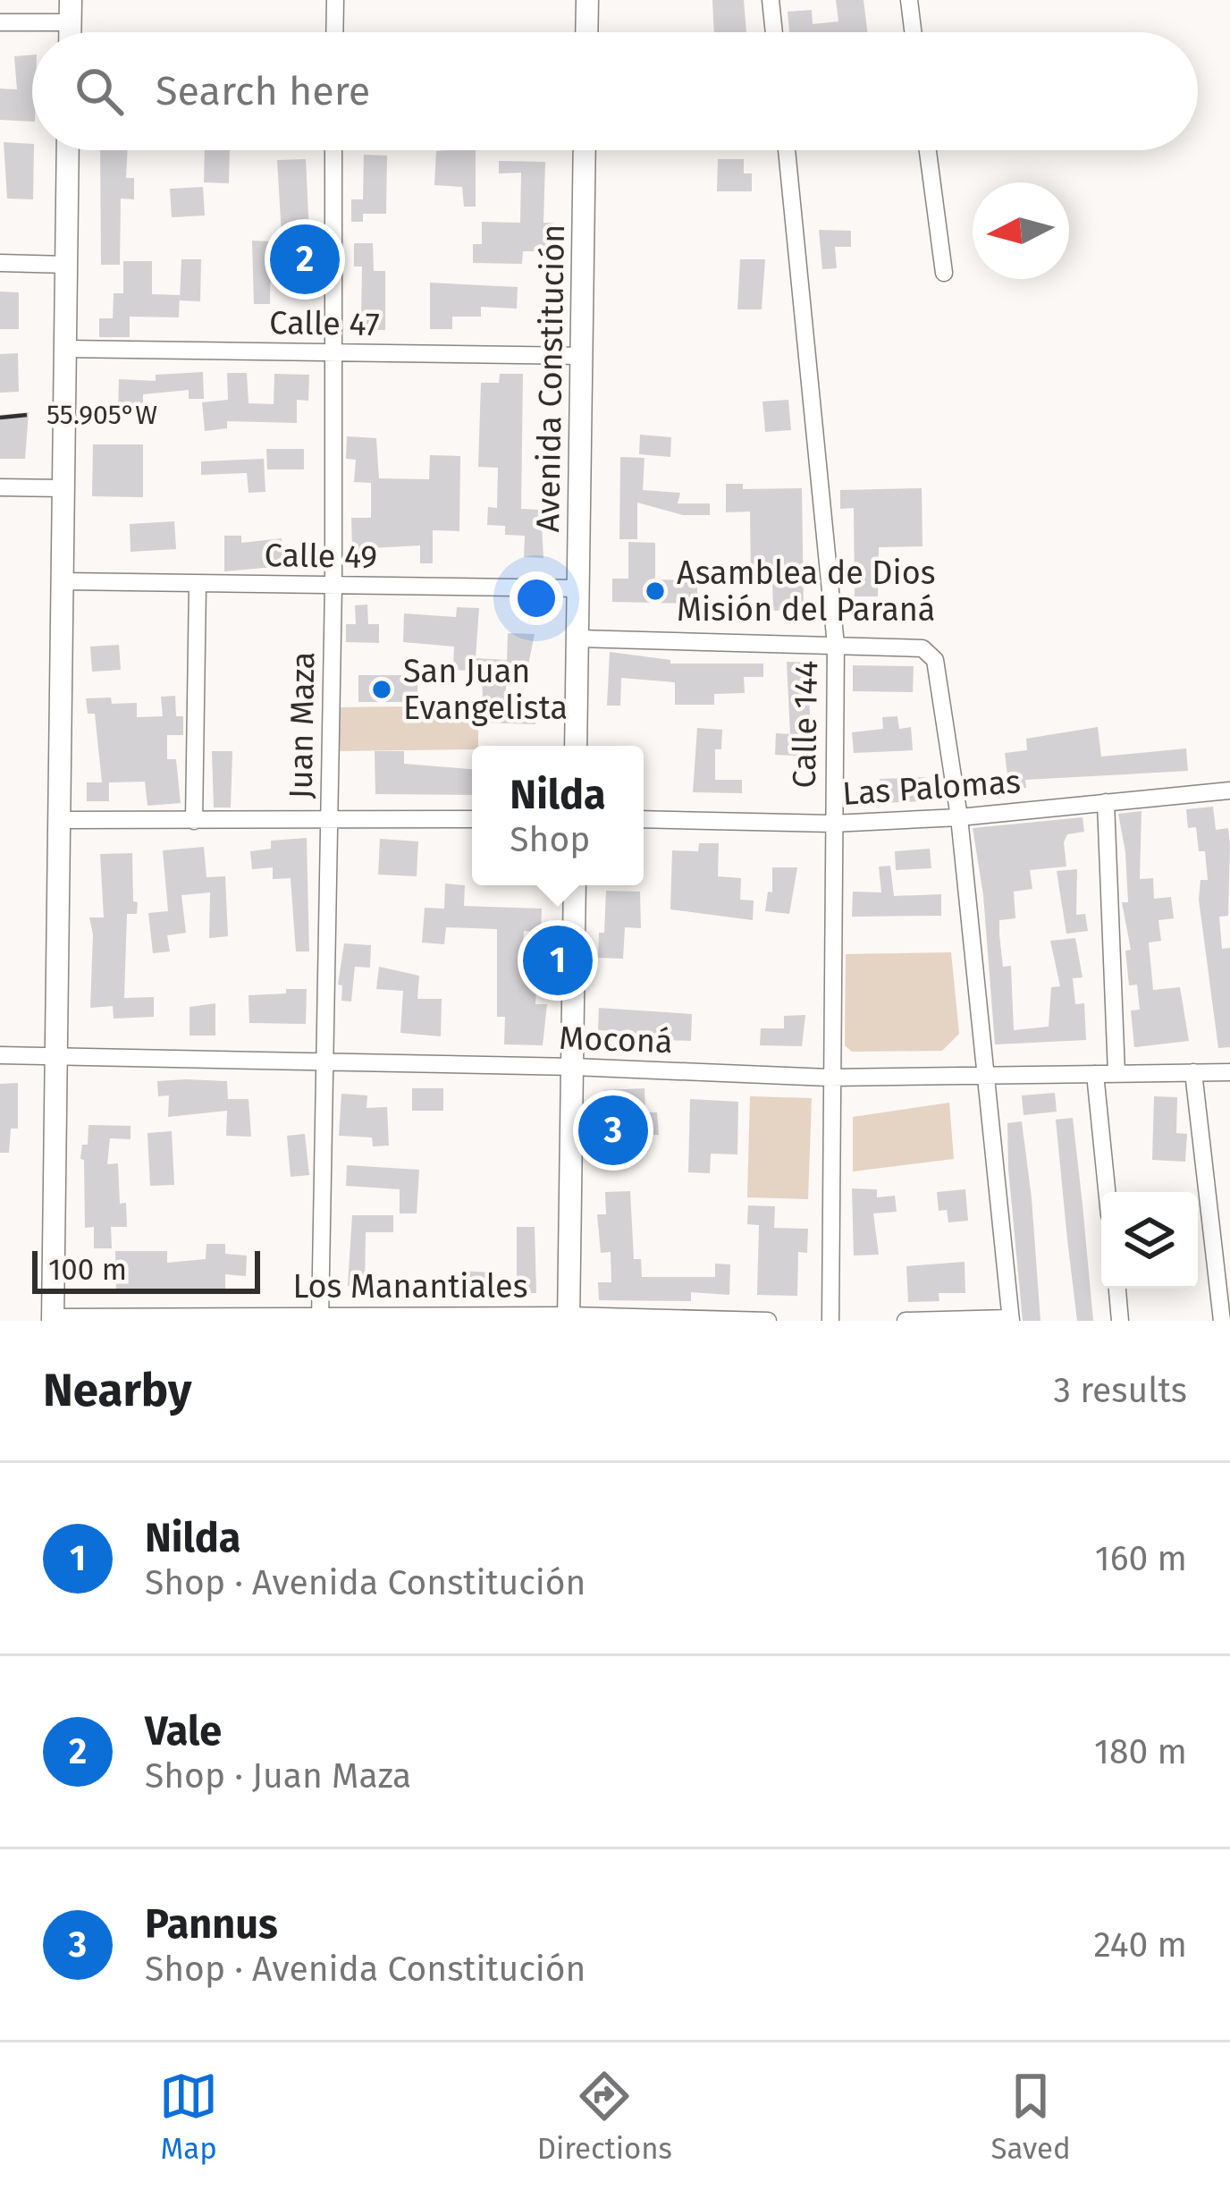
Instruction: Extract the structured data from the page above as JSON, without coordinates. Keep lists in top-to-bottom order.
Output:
{
  "streets": {
    "main road": ["Avenida Constitución"],
    "street": [
      "Calle 47",
      "Calle 49",
      "Calle 144",
      "Juan Maza",
      "Las Palomas",
      "Moconá",
      "Los Manantiales"
    ]
  },
  "crossings": [
    ["Calle 47", "Avenida Constitución"],
    ["Calle 47", "Juan Maza"],
    ["Avenida Constitución", "Calle 49"],
    ["Calle 49", "Juan Maza"],
    ["Calle 144", "Las Palomas"],
    ["Calle 144", "Moconá"],
    ["Juan Maza", "Moconá"],
    ["Juan Maza", "Los Manantiales"]
  ],
  "places": ["Asamblea de Dios Misión del Paraná", "San Juan Evangelista"],
  "scale_bar": "100 m",
  "north": "left",
  "page": {
    "search": "Search here",
    "pins": ["2", "1", "3"],
    "popup": ["Nilda", "Shop"],
    "scale": "100 m",
    "heading": ["Nearby", "3 results"],
    "list": [
      {
        "mark": "1",
        "name": "Nilda",
        "note": "Shop · Avenida Constitución",
        "value": "160 m"
      },
      {
        "mark": "2",
        "name": "Vale",
        "note": "Shop · Juan Maza",
        "value": "180 m"
      },
      {
        "mark": "3",
        "name": "Pannus",
        "note": "Shop · Avenida Constitución",
        "value": "240 m"
      }
    ],
    "nav": ["Map", "Directions", "Saved"]
  },
  "coordinates": ["55.905°W"]
}
